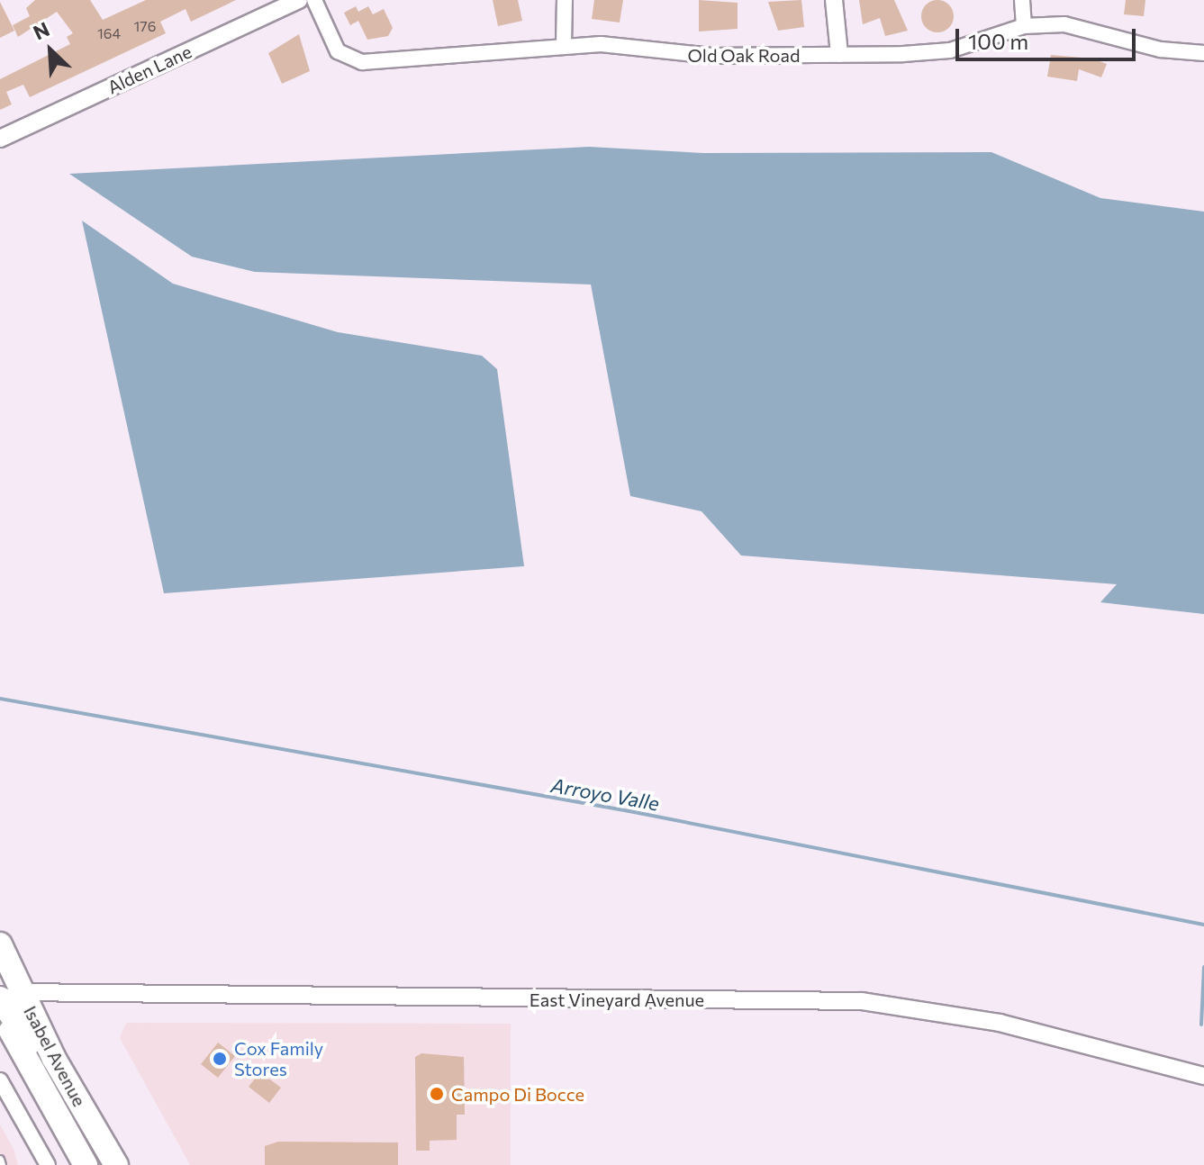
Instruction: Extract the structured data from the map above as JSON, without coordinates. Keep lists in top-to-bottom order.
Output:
{
  "streets": {
    "highway": ["Isabel Avenue"],
    "street": ["Old Oak Road", "Alden Lane", "East Vineyard Avenue"]
  },
  "crossings": [
    ["East Vineyard Avenue", "Isabel Avenue"]
  ],
  "water": ["Arroyo Valle"],
  "places": ["Cox Family Stores", "Campo Di Bocce"],
  "house_numbers": ["176", "164"],
  "scale_bar": "100 m",
  "north": "top left"
}
